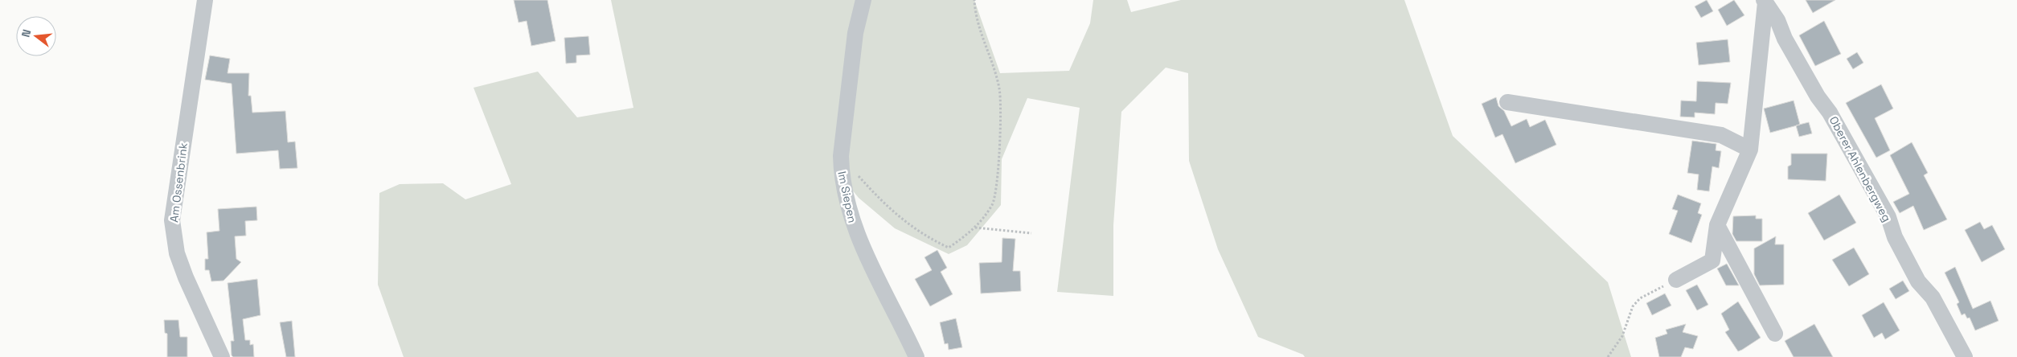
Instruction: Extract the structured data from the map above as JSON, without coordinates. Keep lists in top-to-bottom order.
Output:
{
  "streets": {
    "street": ["Oberer Ahlenbergweg", "Am Ossenbrink", "Im Siepen"]
  },
  "north": "left"
}
